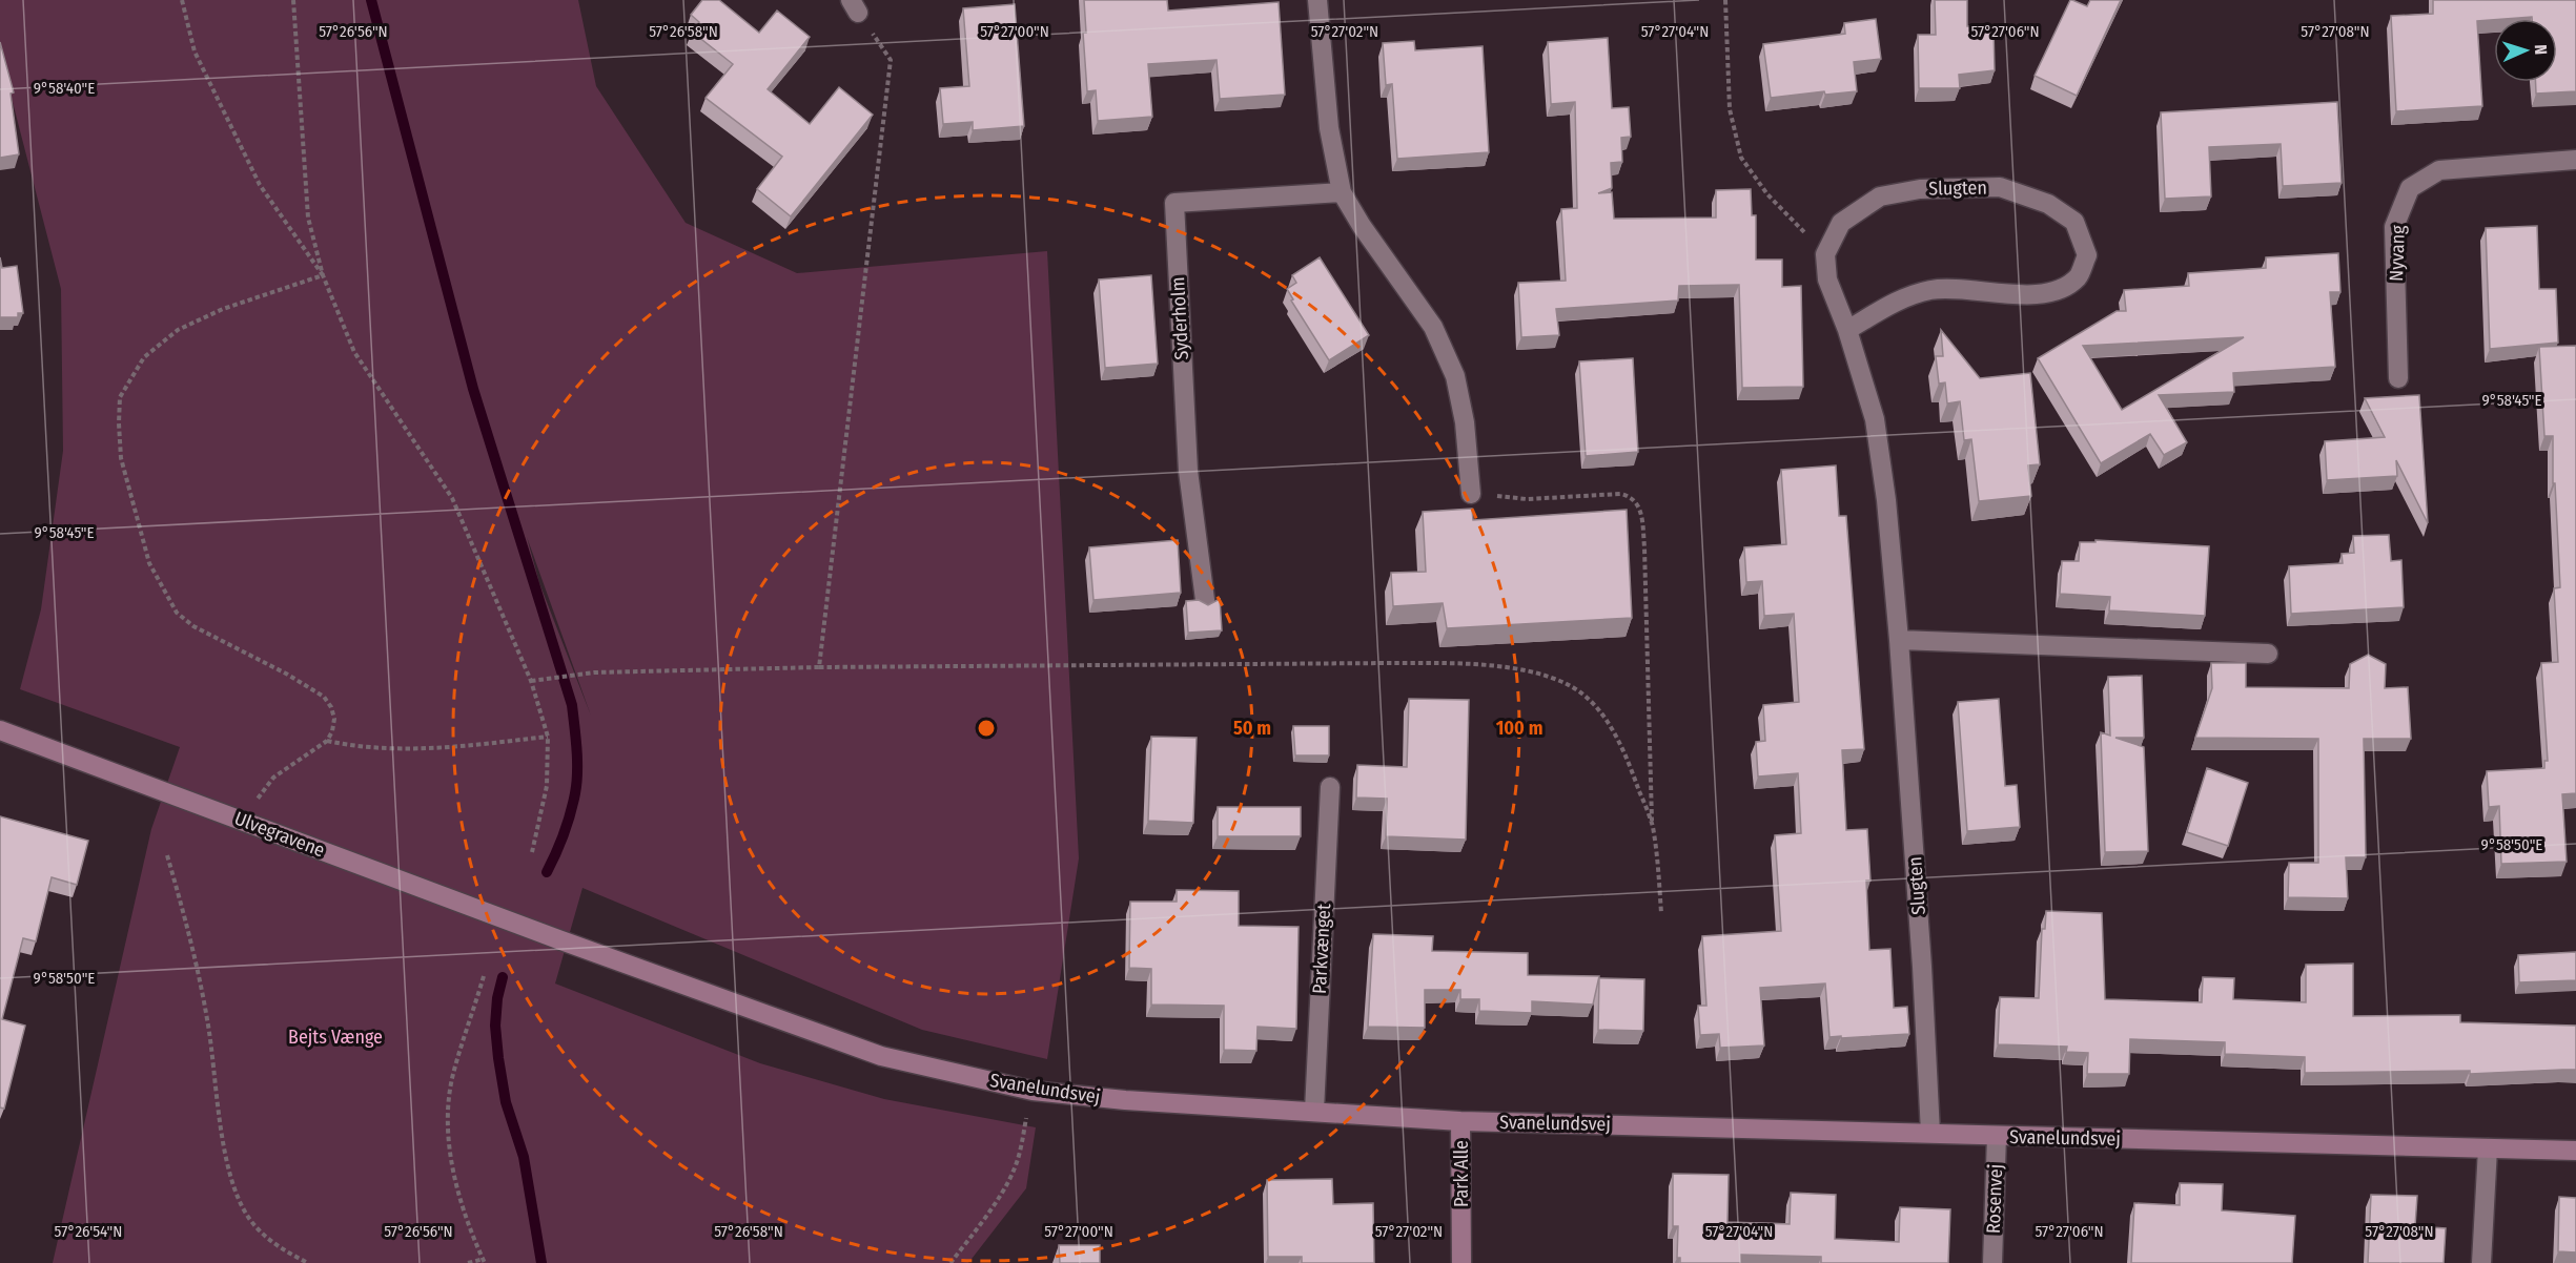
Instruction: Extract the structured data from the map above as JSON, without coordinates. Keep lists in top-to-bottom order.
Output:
{
  "streets": {
    "street": [
      "Slugten",
      "Nyvang",
      "Syderholm",
      "Ulvegravene",
      "Parkvænget",
      "Svanelundsvej",
      "Park Alle",
      "Rosenvej"
    ]
  },
  "crossings": [
    ["Slugten", "Svanelundsvej"],
    ["Ulvegravene", "Svanelundsvej"],
    ["Parkvænget", "Svanelundsvej"],
    ["Svanelundsvej", "Park Alle"],
    ["Svanelundsvej", "Rosenvej"]
  ],
  "parks": ["Bejts Vænge"],
  "north": "right",
  "coordinates": [
    "57°26'56\"N",
    "57°26'58\"N",
    "57°27'00\"N",
    "57°27'02\"N",
    "57°27'04\"N",
    "57°27'06\"N",
    "57°27'08\"N",
    "9°58'40\"E",
    "9°58'45\"E",
    "9°58'50\"E",
    "57°26'54\"N"
  ],
  "rings": ["50 m", "100 m"]
}
